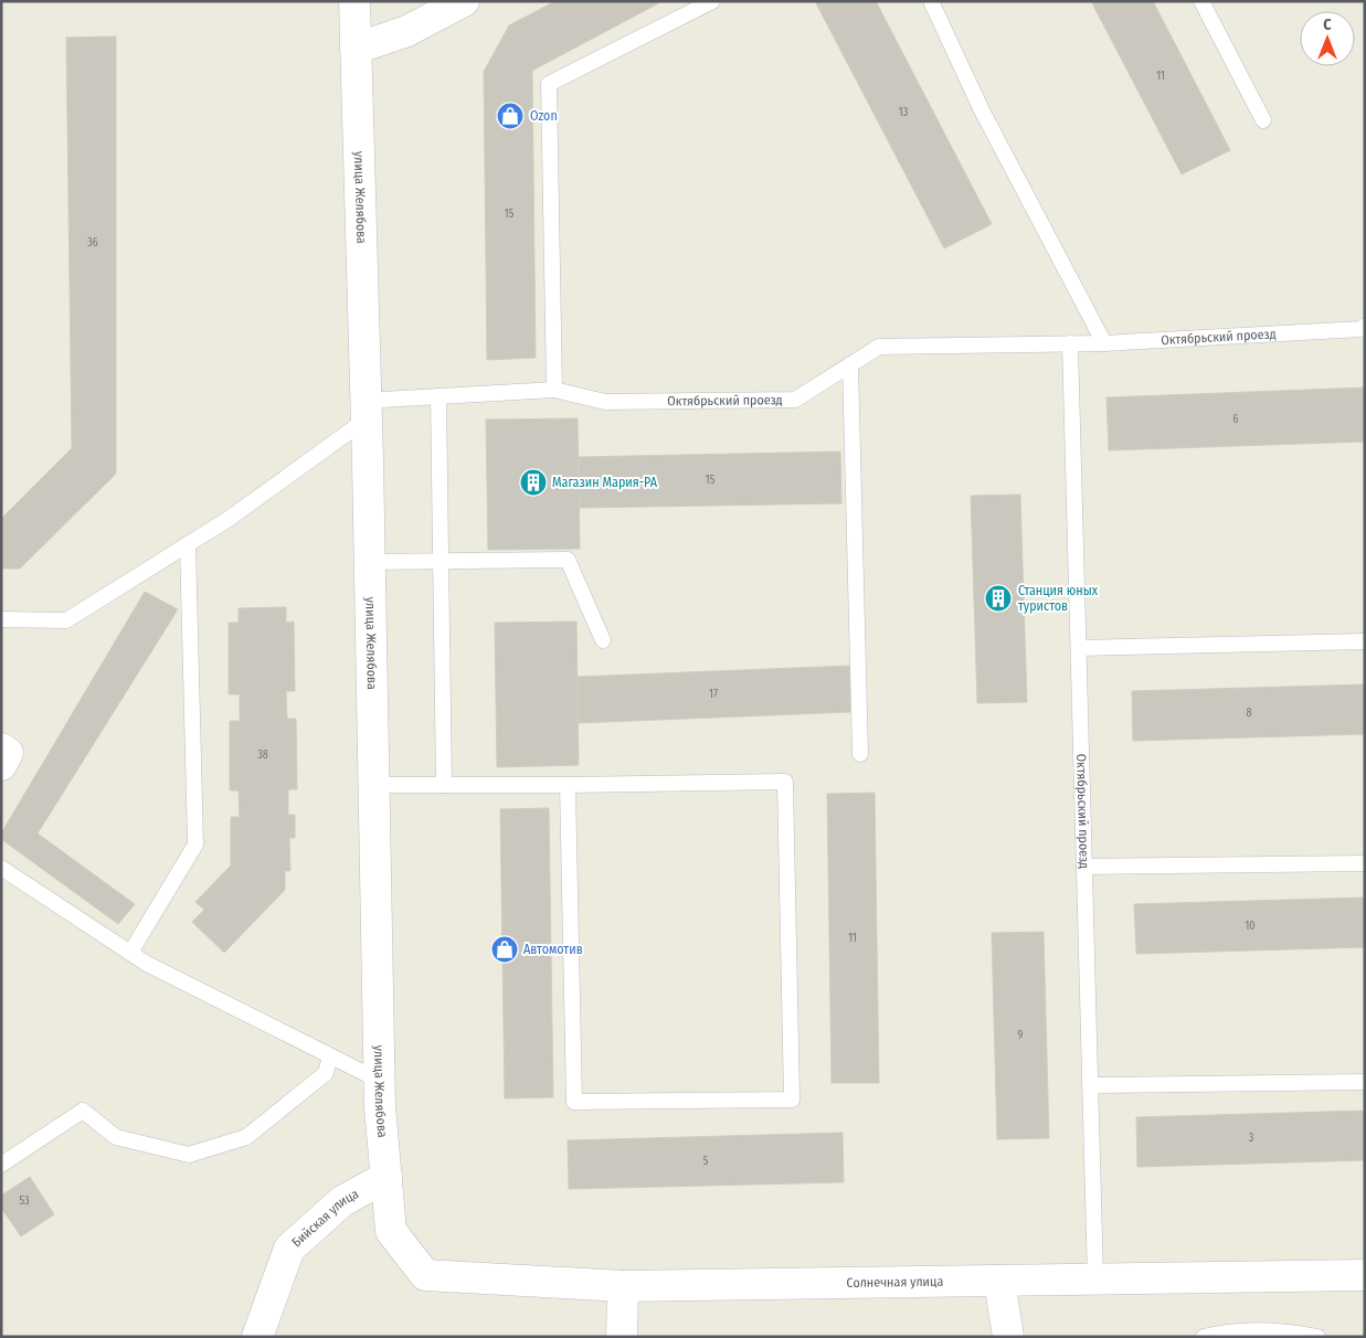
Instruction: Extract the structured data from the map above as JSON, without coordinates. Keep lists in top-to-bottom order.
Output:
{
  "streets": {
    "street": ["улица Желябова", "Бийская улица", "Солнечная улица"],
    "lane": ["Октябрьский проезд"]
  },
  "crossings": [
    ["улица Желябова", "Октябрьский проезд"],
    ["улица Желябова", "Бийская улица"],
    ["улица Желябова", "Солнечная улица"],
    ["Октябрьский проезд", "Солнечная улица"]
  ],
  "places": {
    "shop": ["Ozon", "Автомотив"],
    "building": ["Магазин Мария-РА", "Станция юных туристов"]
  },
  "house_numbers": [
    "11",
    "13",
    "15",
    "36",
    "6",
    "15",
    "17",
    "8",
    "38",
    "10",
    "11",
    "9",
    "3",
    "5",
    "53"
  ],
  "north": "top"
}
